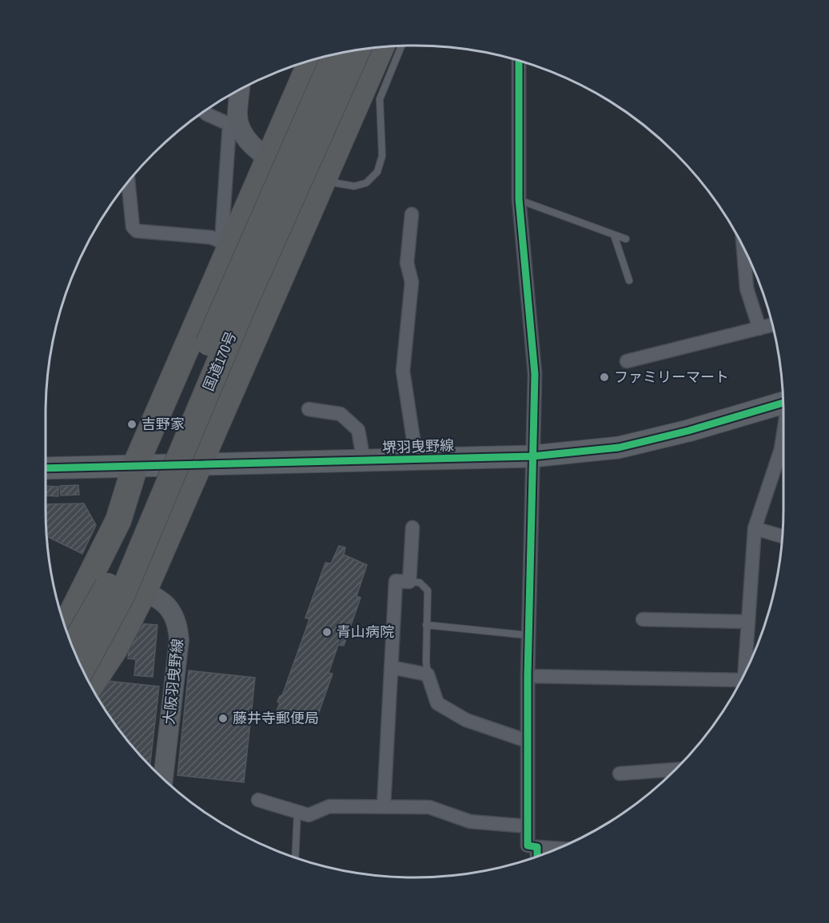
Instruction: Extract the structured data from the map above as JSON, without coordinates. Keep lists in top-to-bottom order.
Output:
{
  "streets": {
    "highway": ["国道170号"],
    "main road": ["堺羽曳野線", "大阪羽曳野線"]
  },
  "places": [
    "ファミリーマート",
    "吉野家",
    "青山病院",
    "藤井寺郵便局"
  ]
}
